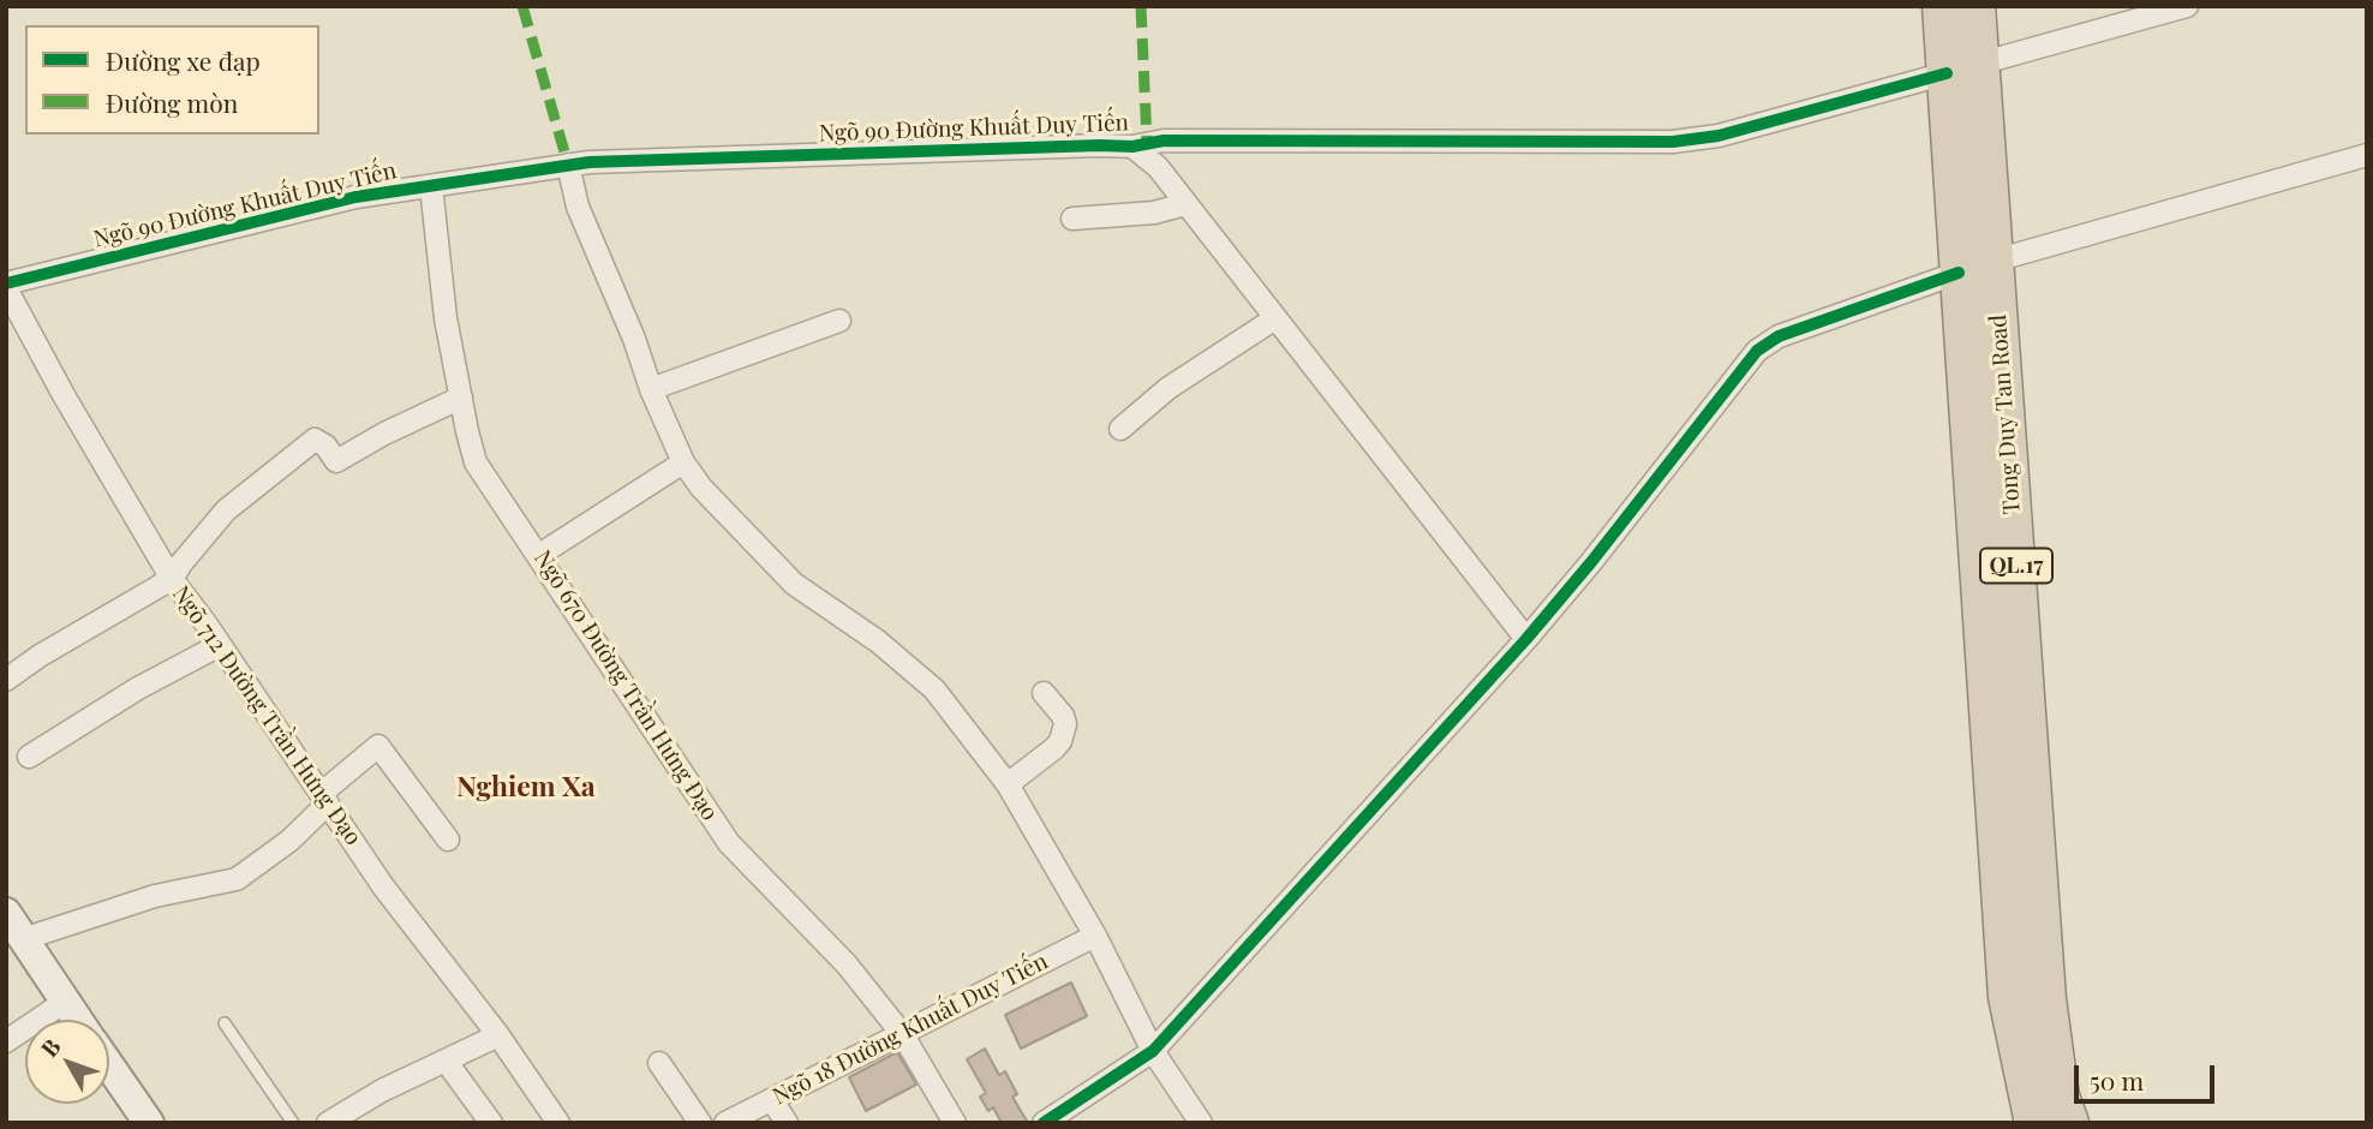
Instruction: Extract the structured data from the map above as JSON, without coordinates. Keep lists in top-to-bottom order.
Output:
{
  "streets": {
    "highway": ["Tong Duy Tan Road", "QL.17"],
    "street": [
      "Ngõ 90 Đường Khuất Duy Tiến",
      "Ngõ 670 Đường Trần Hưng Đạo",
      "Ngõ 712 Đường Trần Hưng Đạo",
      "Ngõ 18 Đường Khuất Duy Tiến"
    ]
  },
  "crossings": [
    ["Ngõ 90 Đường Khuất Duy Tiến", "Tong Duy Tan Road"],
    ["Ngõ 90 Đường Khuất Duy Tiến", "Ngõ 670 Đường Trần Hưng Đạo"],
    ["Ngõ 90 Đường Khuất Duy Tiến", "Ngõ 712 Đường Trần Hưng Đạo"],
    ["Ngõ 670 Đường Trần Hưng Đạo", "Ngõ 18 Đường Khuất Duy Tiến"]
  ],
  "districts": ["Nghiem Xa"],
  "legend": ["Đường xe đạp", "Đường mòn"],
  "scale_bar": "50 m",
  "north": "top left"
}
